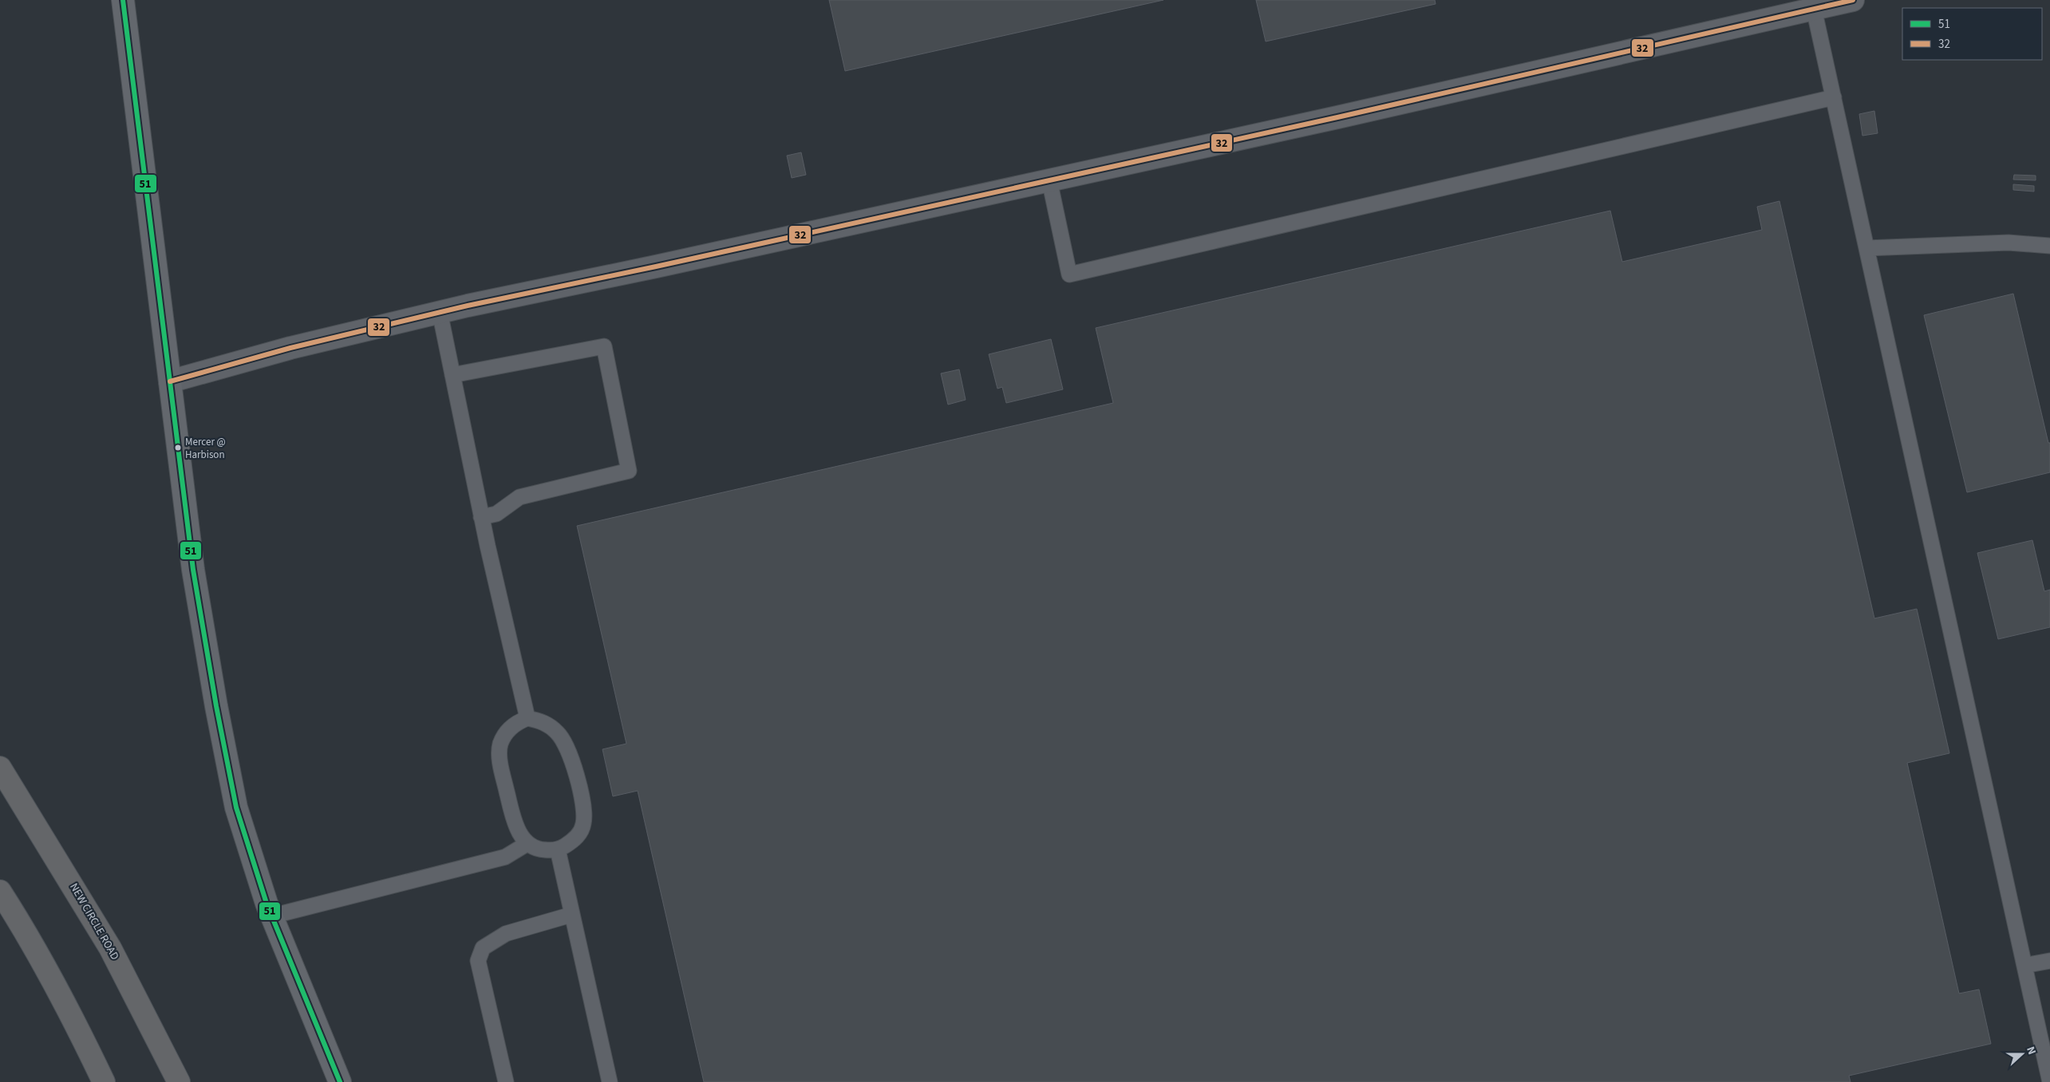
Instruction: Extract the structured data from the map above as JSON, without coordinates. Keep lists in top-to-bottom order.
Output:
{
  "streets": {
    "highway": ["NEW CIRCLE ROAD"]
  },
  "places": ["Mercer @ Harbison"],
  "lines": ["transit line 51", "transit line 32"],
  "legend": ["51", "32"],
  "north": "right"
}
